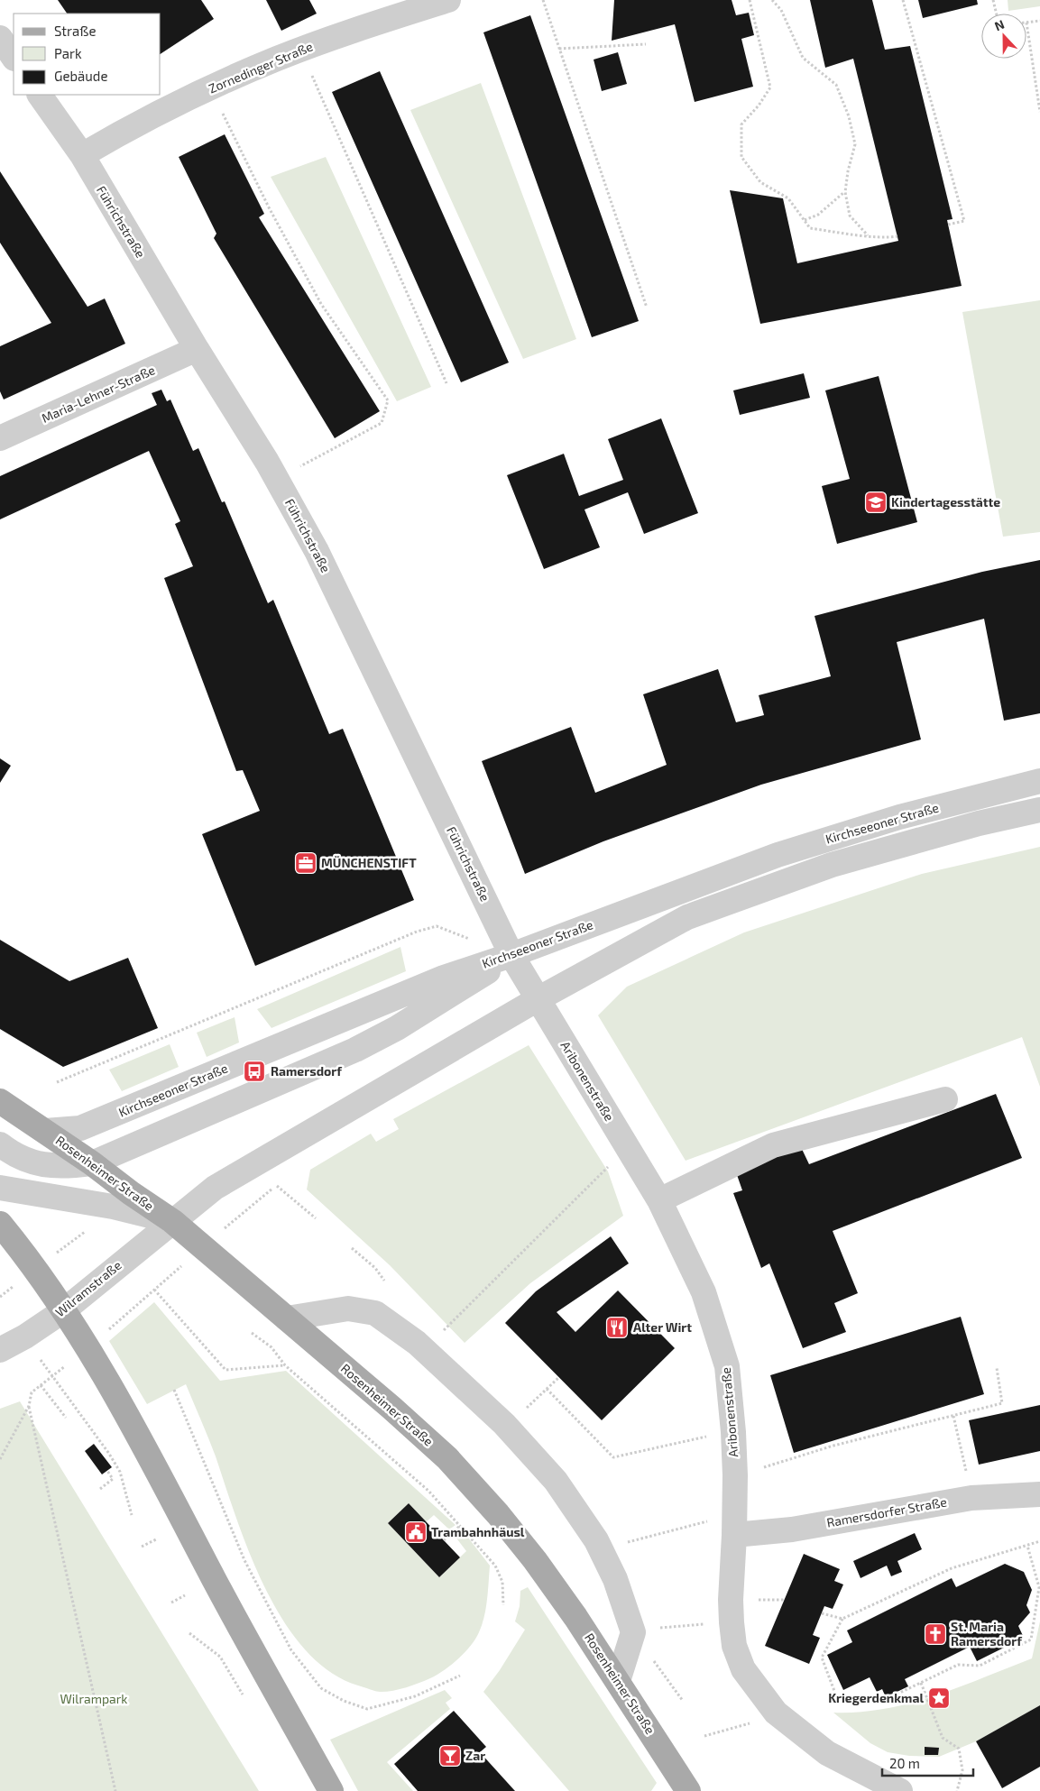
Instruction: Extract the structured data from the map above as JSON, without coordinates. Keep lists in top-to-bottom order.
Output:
{
  "streets": {
    "main road": ["Rosenheimer Straße"],
    "street": [
      "Zornedinger Straße",
      "Führichstraße",
      "Maria-Lehner-Straße",
      "Kirchseeoner Straße",
      "Aribonenstraße",
      "Wilramstraße",
      "Ramersdorfer Straße"
    ]
  },
  "crossings": [
    ["Zornedinger Straße", "Führichstraße"],
    ["Führichstraße", "Maria-Lehner-Straße"],
    ["Führichstraße", "Kirchseeoner Straße"],
    ["Führichstraße", "Aribonenstraße"],
    ["Kirchseeoner Straße", "Aribonenstraße"],
    ["Kirchseeoner Straße", "Rosenheimer Straße"],
    ["Kirchseeoner Straße", "Wilramstraße"],
    ["Aribonenstraße", "Ramersdorfer Straße"],
    ["Rosenheimer Straße", "Wilramstraße"]
  ],
  "parks": ["Wilrampark"],
  "places": {
    "school or university": ["Kindertagesstätte"],
    "office": ["MÜNCHENSTIFT"],
    "bus stop": ["Ramersdorf"],
    "restaurant": ["Alter Wirt"],
    "public building": ["Trambahnhäusl"],
    "church": ["St. Maria Ramersdorf"],
    "place": ["Kriegerdenkmal"],
    "bar": ["Zar"]
  },
  "legend": ["Straße", "Park", "Gebäude"],
  "scale_bar": "20 m",
  "north": "top"
}
